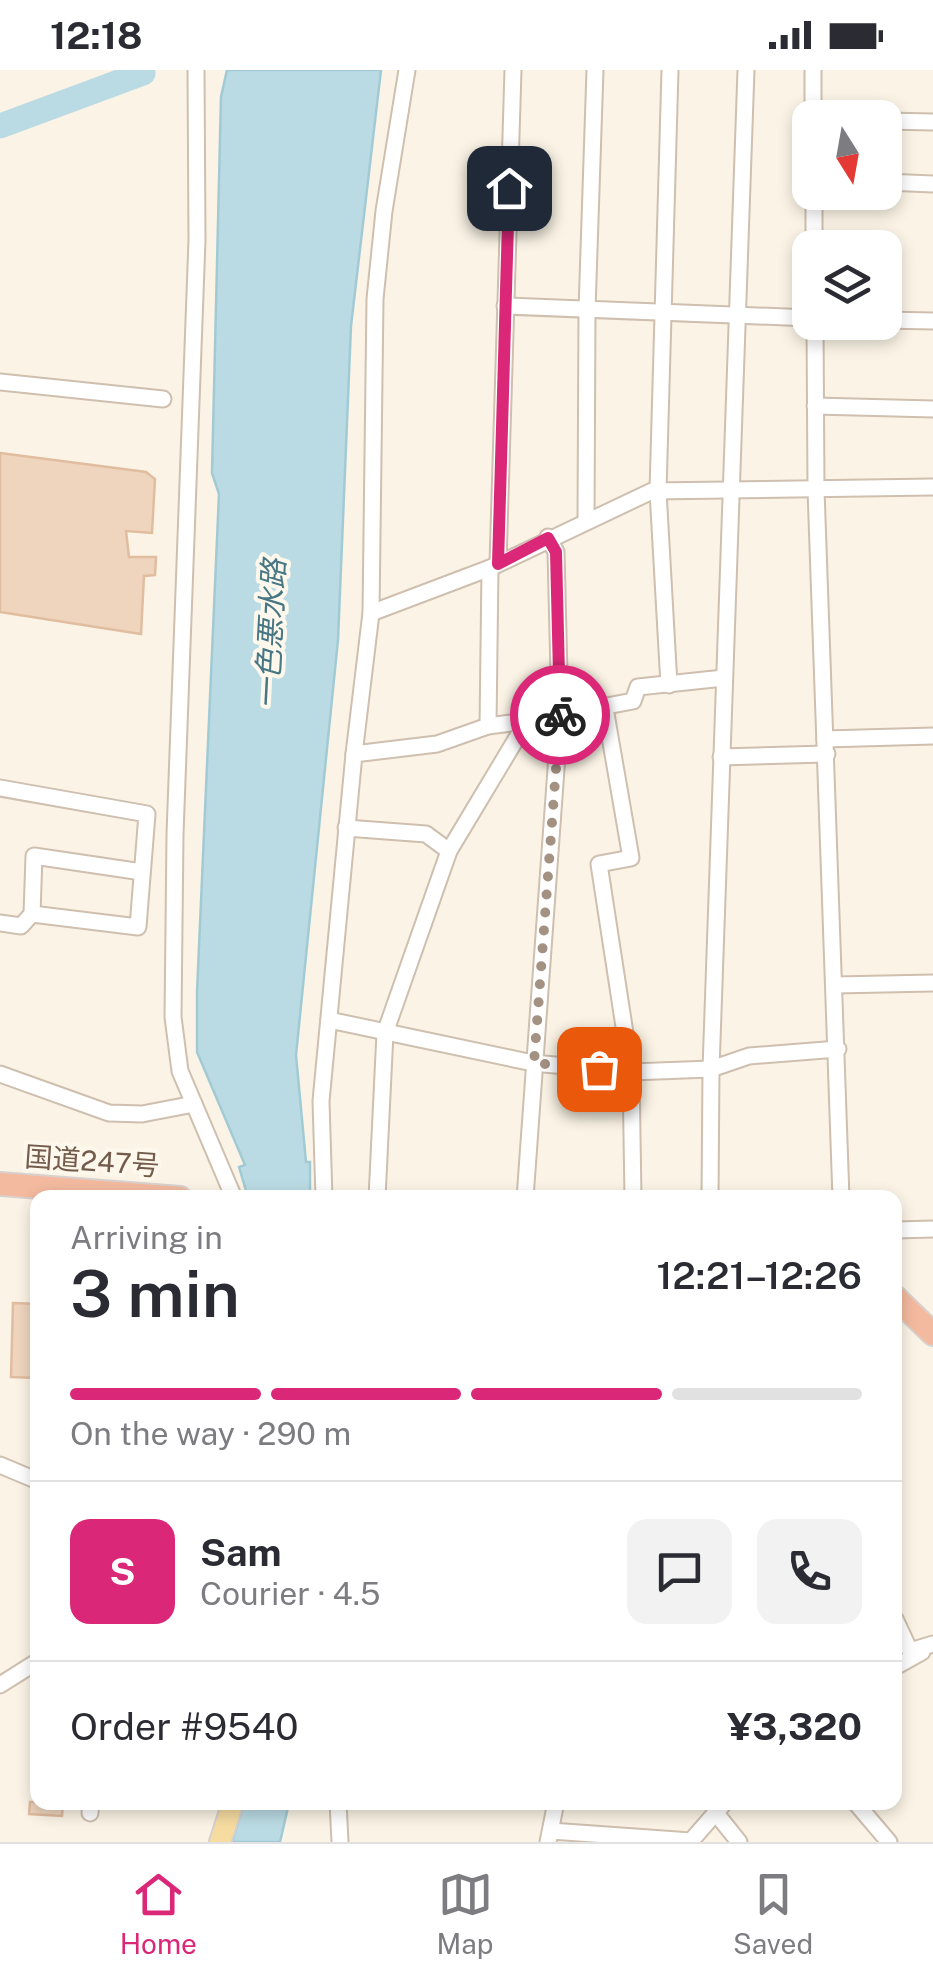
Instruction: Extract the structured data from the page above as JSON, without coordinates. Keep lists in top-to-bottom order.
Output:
{
  "streets": {
    "highway": ["国道247号"]
  },
  "water": ["一色悪水路"],
  "north": "bottom",
  "page": {
    "status": "12:18",
    "heading": ["3 min", "Arriving in", "12:21–12:26"],
    "panel": [
      "Sam",
      "Courier · 4.5",
      "Order #9540",
      "¥3,320"
    ],
    "bar": "On the way · 290 m",
    "round": "S",
    "tabs": ["Home", "Map", "Saved"]
  }
}
